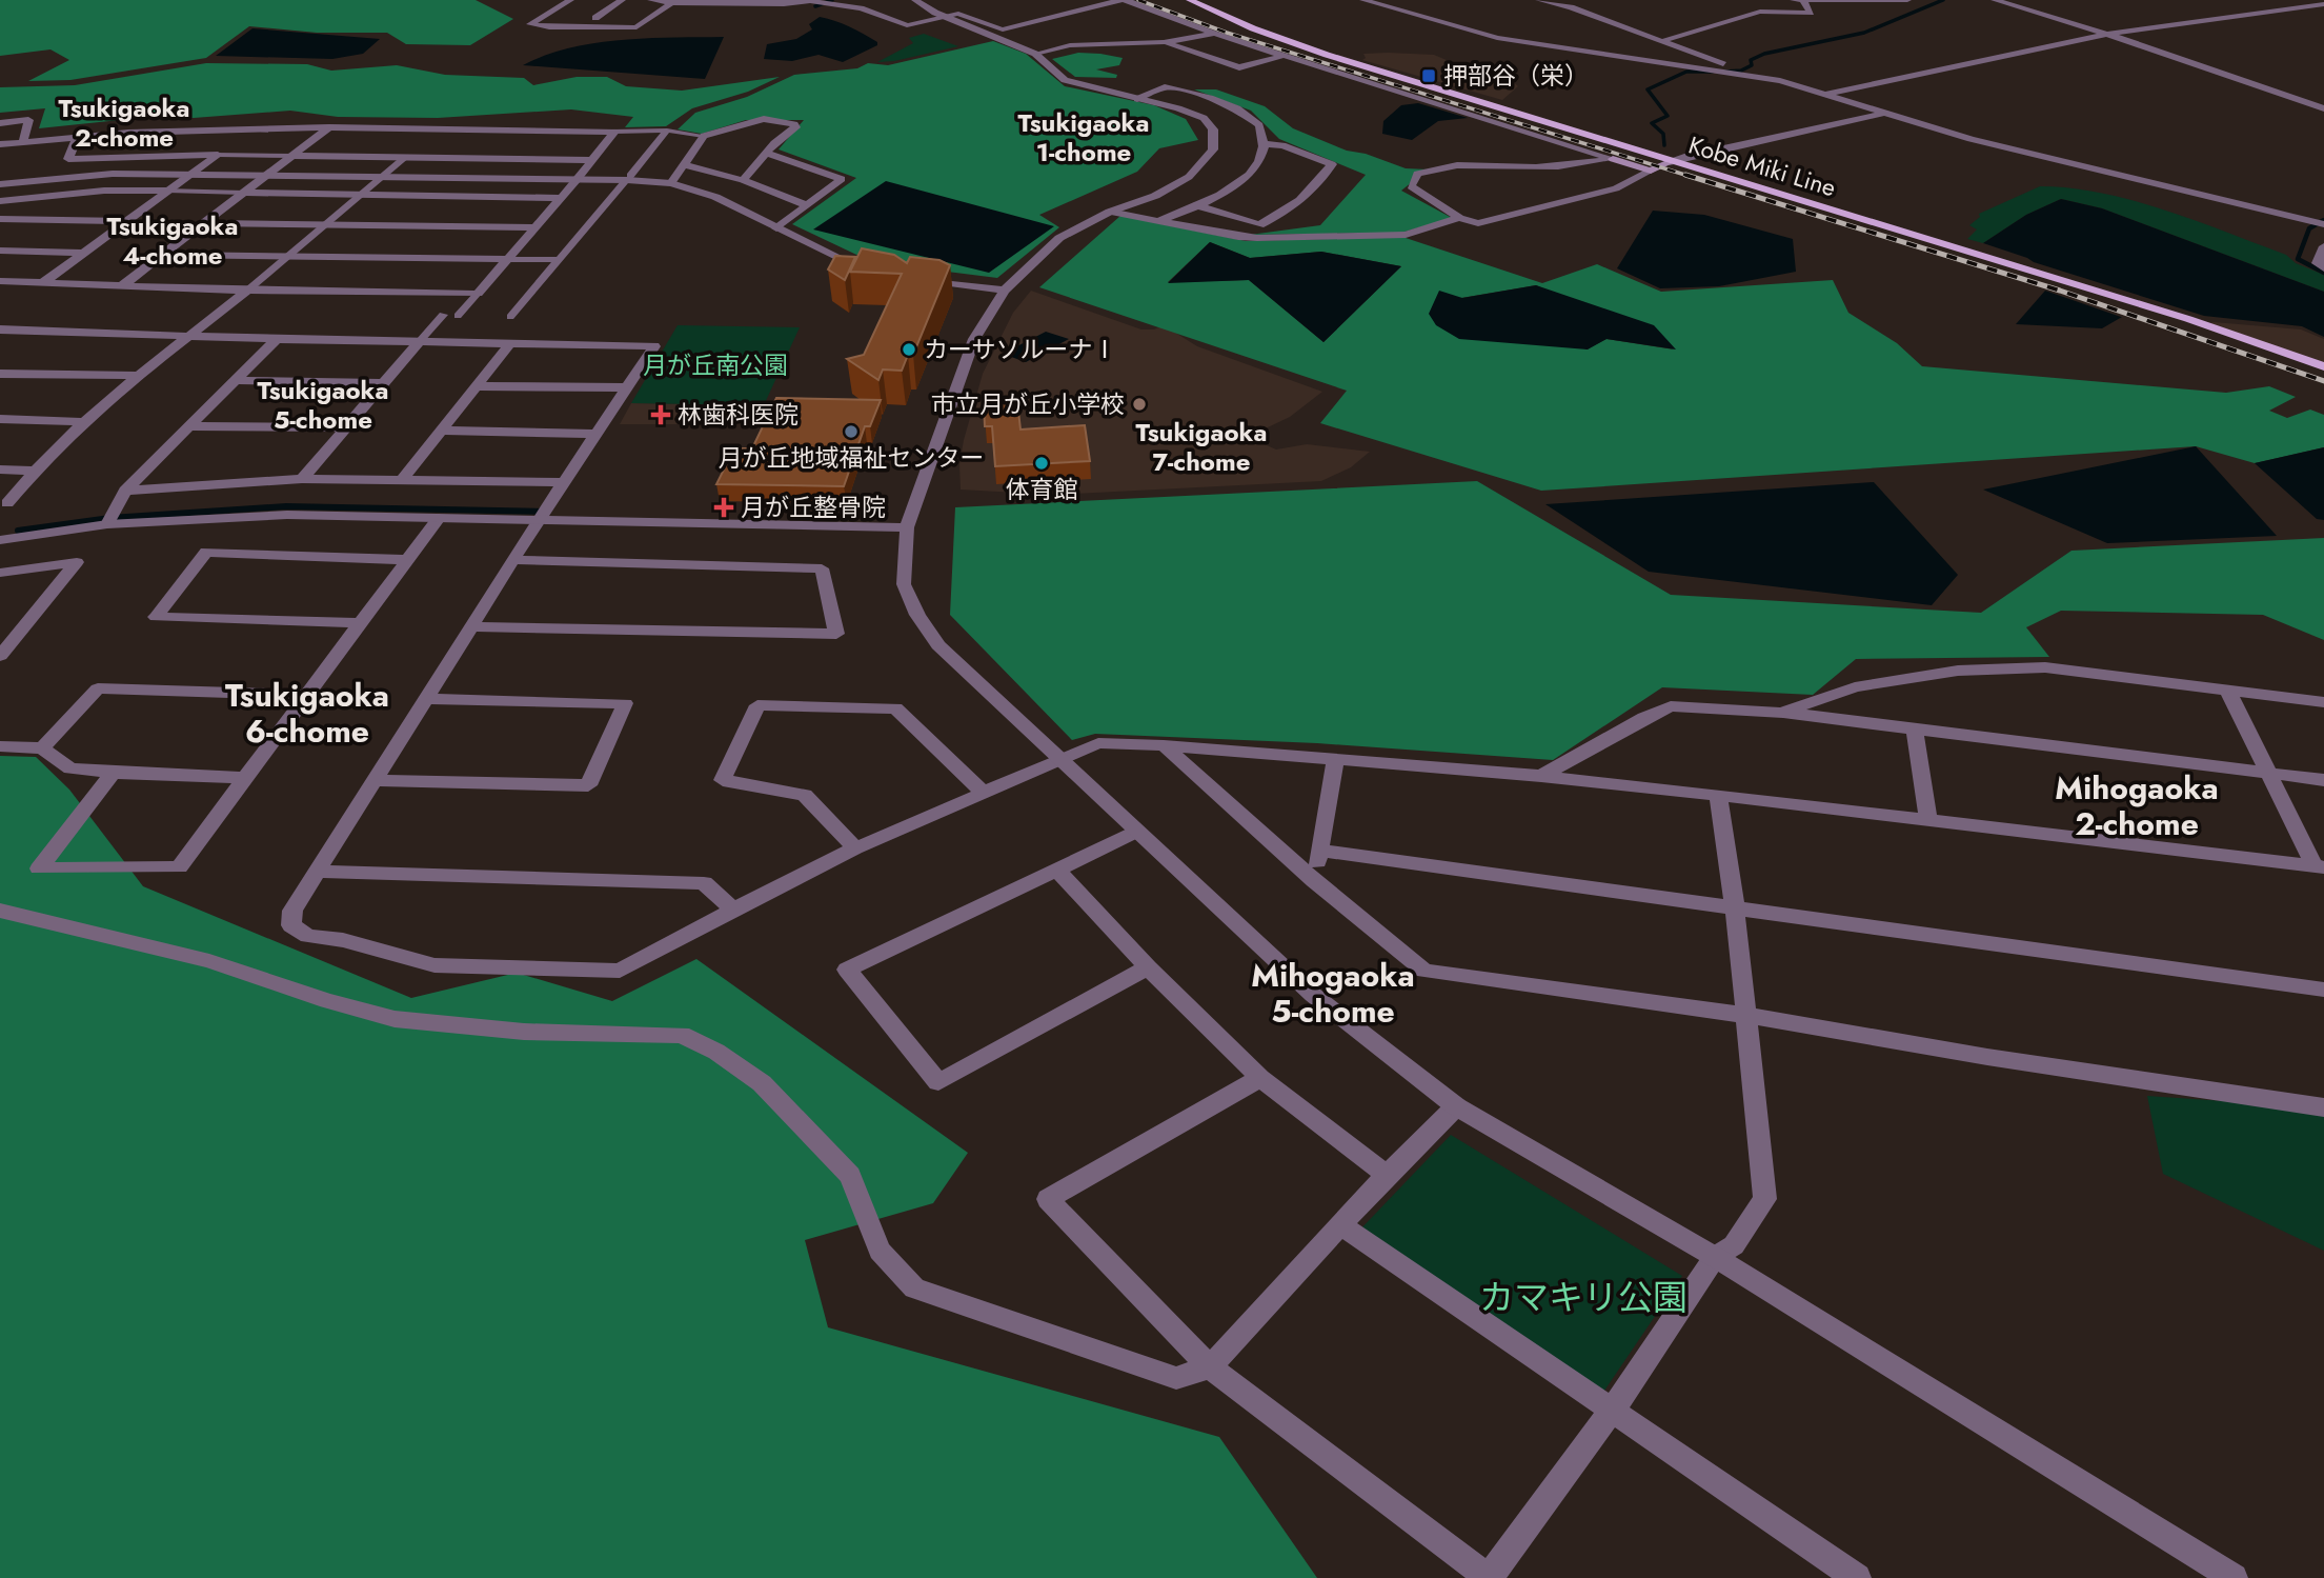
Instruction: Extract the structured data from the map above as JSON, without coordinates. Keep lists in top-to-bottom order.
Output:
{
  "streets": {
    "main road": ["Kobe Miki Line"]
  },
  "districts": [
    "Tsukigaoka 2-chome",
    "Tsukigaoka 1-chome",
    "Tsukigaoka 4-chome",
    "Tsukigaoka 5-chome",
    "Tsukigaoka 7-chome",
    "Tsukigaoka 6-chome",
    "Mihogaoka 2-chome",
    "Mihogaoka 5-chome"
  ],
  "parks": ["月が丘南公園", "カマキリ公園"],
  "places": {
    "transit": ["押部谷（栄）"],
    "other": [
      "カーサソルーナⅠ",
      "市立月が丘小学校",
      "月が丘地域福祉センター",
      "体育館"
    ],
    "health": ["林歯科医院", "月が丘整骨院"]
  }
}
